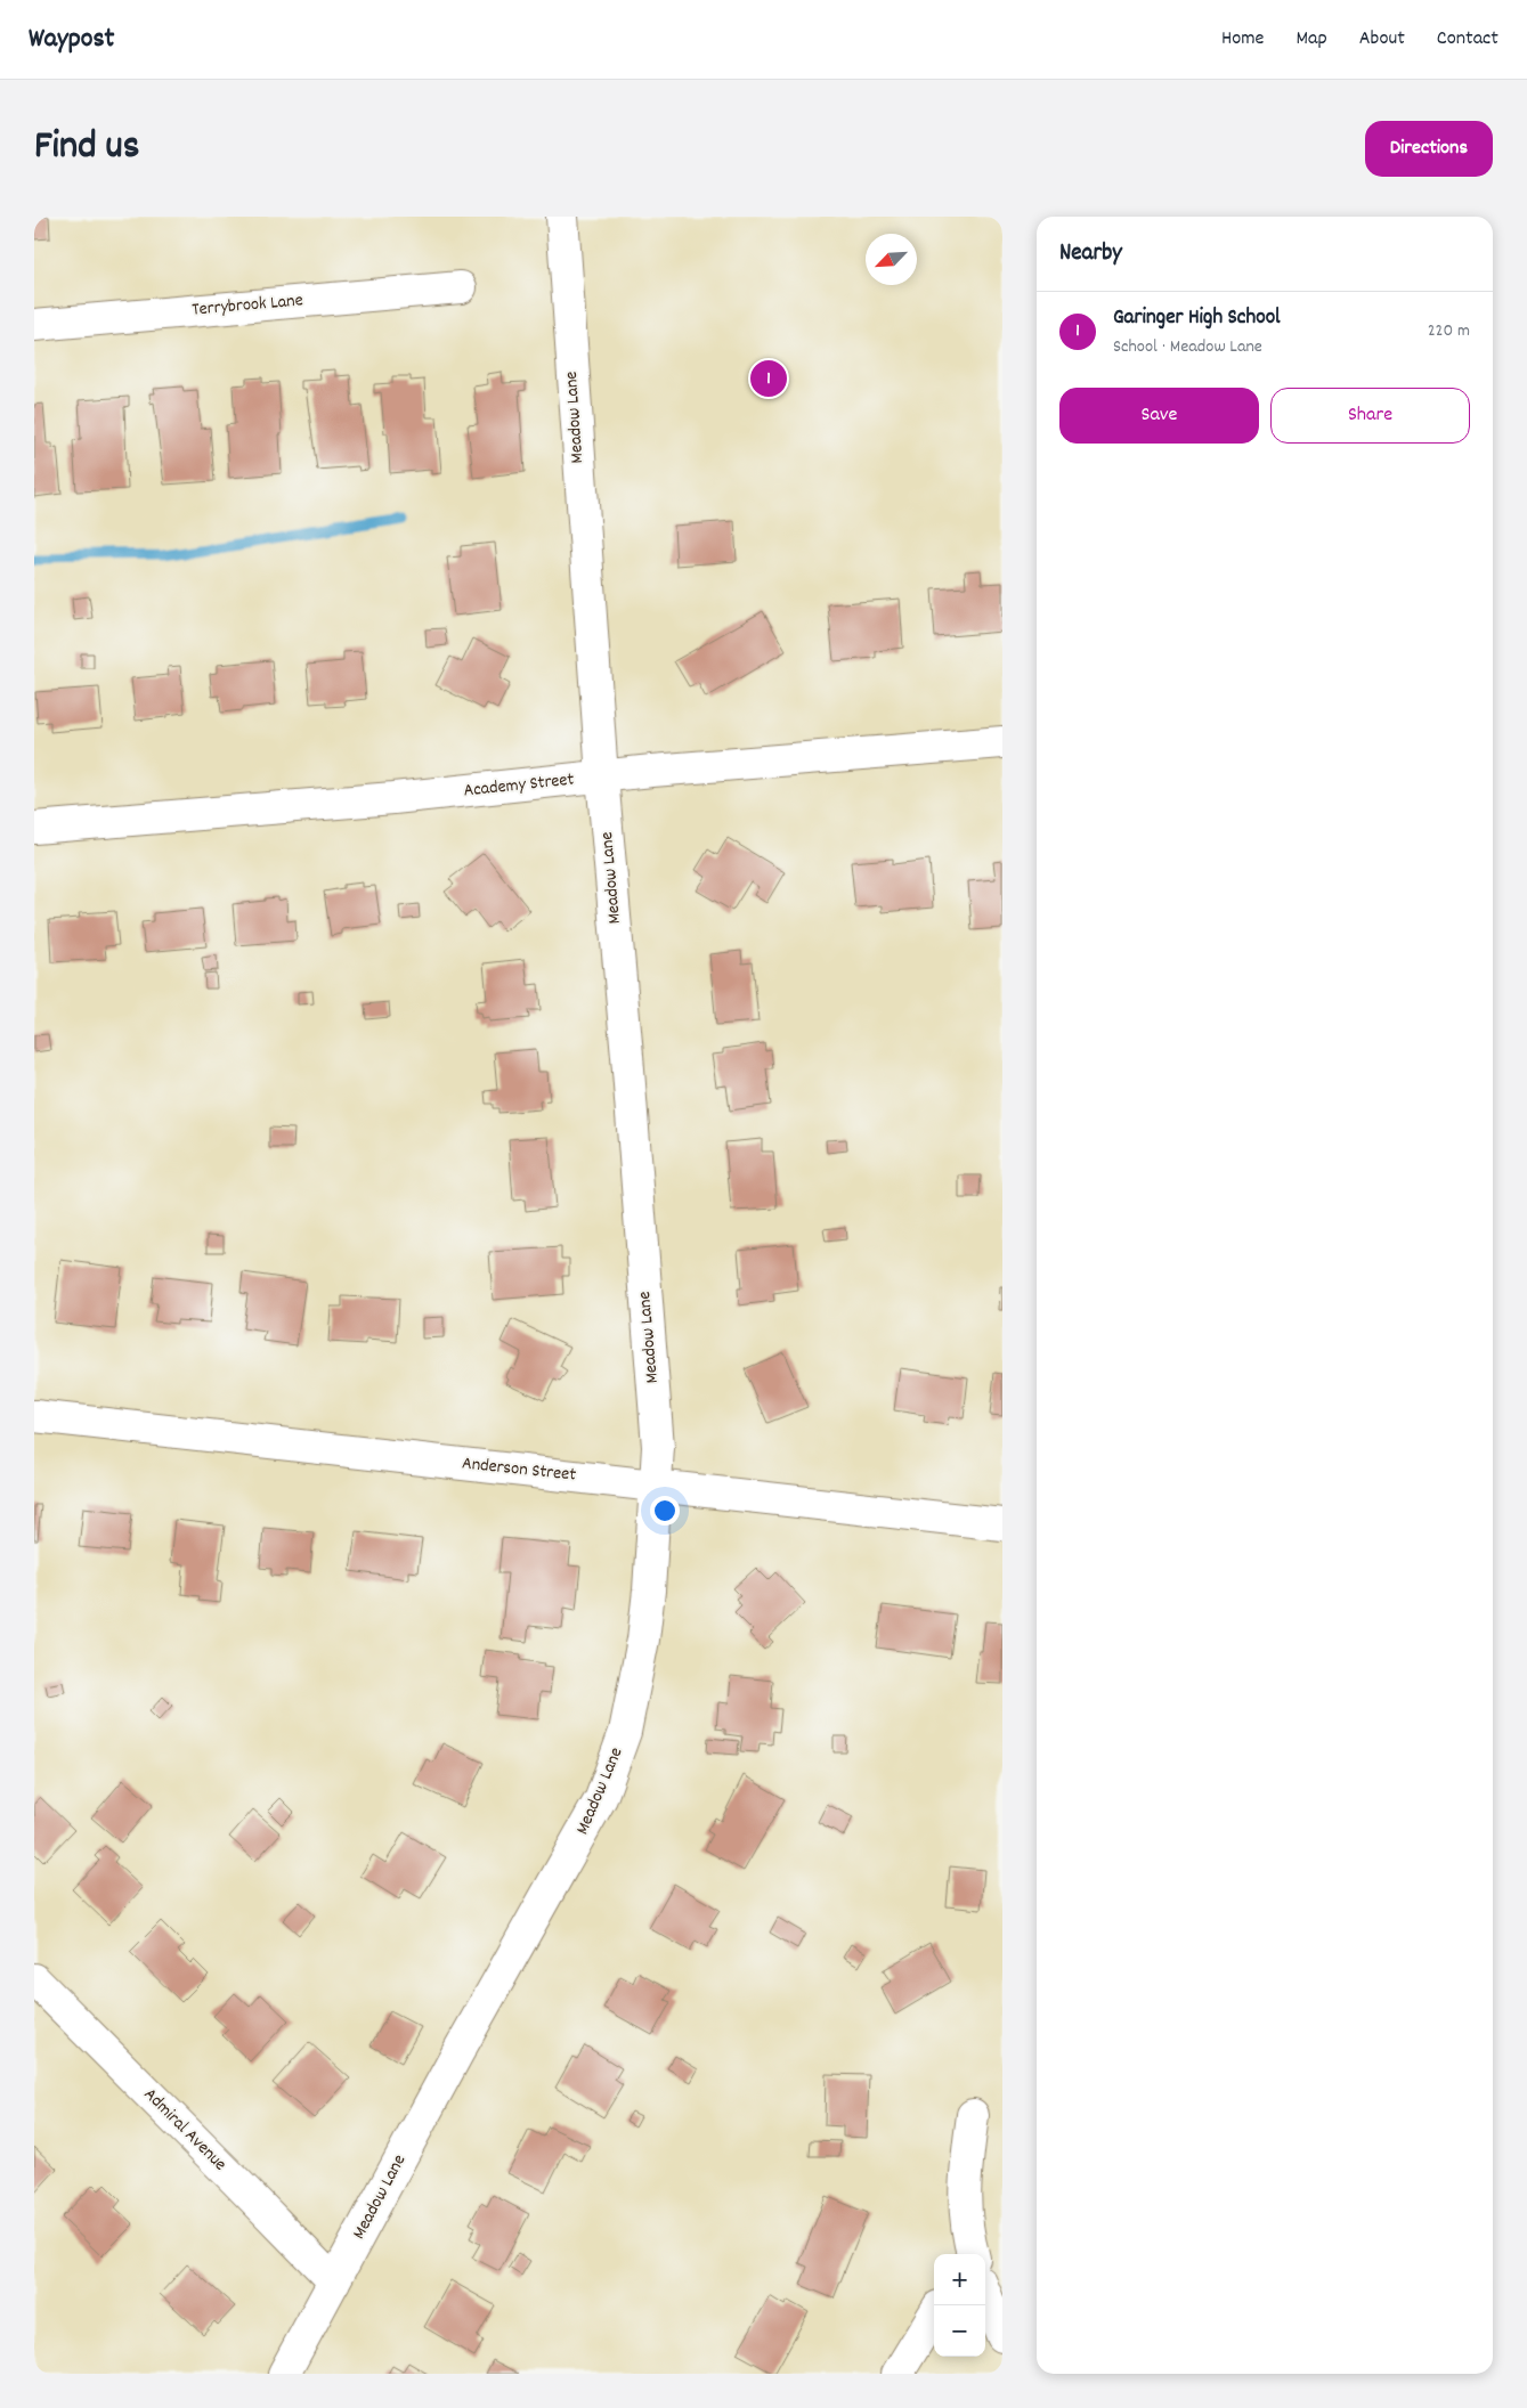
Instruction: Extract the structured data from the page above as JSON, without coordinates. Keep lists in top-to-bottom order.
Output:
{
  "streets": {
    "street": [
      "Terrybrook Lane",
      "Meadow Lane",
      "Academy Street",
      "Anderson Street",
      "Admiral Avenue"
    ]
  },
  "crossings": [
    ["Meadow Lane", "Academy Street"],
    ["Meadow Lane", "Anderson Street"],
    ["Meadow Lane", "Admiral Avenue"]
  ],
  "north": "bottom left",
  "page": {
    "header": "Waypost",
    "nav": [
      "Home",
      "Map",
      "About",
      "Contact"
    ],
    "title": "Find us",
    "buttons": [
      "Directions",
      ["Save", "Share"]
    ],
    "heading": "Nearby",
    "list": [
      {
        "mark": "1",
        "name": "Garinger High School",
        "note": "School · Meadow Lane",
        "value": "220 m"
      }
    ],
    "pins": "1",
    "map_buttons": ["+", "−"]
  }
}
